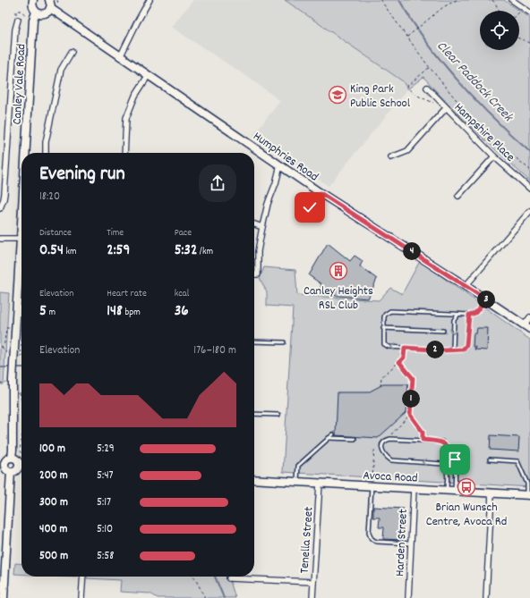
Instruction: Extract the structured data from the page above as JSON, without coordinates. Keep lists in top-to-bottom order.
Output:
{
  "streets": {
    "main road": ["Canley Vale Road", "Humphries Road", "Avoca Road"],
    "street": ["Hampshire Place", "Tenella Street", "Harden Street"]
  },
  "crossings": [
    ["Avoca Road", "Tenella Street"],
    ["Avoca Road", "Harden Street"]
  ],
  "water": ["Clear Paddock Creek"],
  "places": {
    "school or university": ["King Park Public School"],
    "building": ["Canley Heights RSL Club"],
    "bus stop": ["Brian Wunsch Centre, Avoca Rd"]
  },
  "page": {
    "heading": ["Evening run", "18:20"],
    "stats": [
      ["Distance", "0.54 km"],
      ["Time", "2:59"],
      ["Pace", "5:32 /km"],
      ["Elevation", "5 m"],
      ["Heart rate", "148 bpm"],
      ["kcal", "36"]
    ],
    "pins": [
      "4",
      "3",
      "2",
      "1"
    ],
    "chart": ["Elevation", "176–180 m"],
    "list": [
      {
        "name": "100 m",
        "note": "5:29"
      },
      {
        "name": "200 m",
        "note": "5:47"
      },
      {
        "name": "300 m",
        "note": "5:17"
      },
      {
        "name": "400 m",
        "note": "5:10"
      },
      {
        "name": "500 m",
        "note": "5:58"
      }
    ]
  }
}
